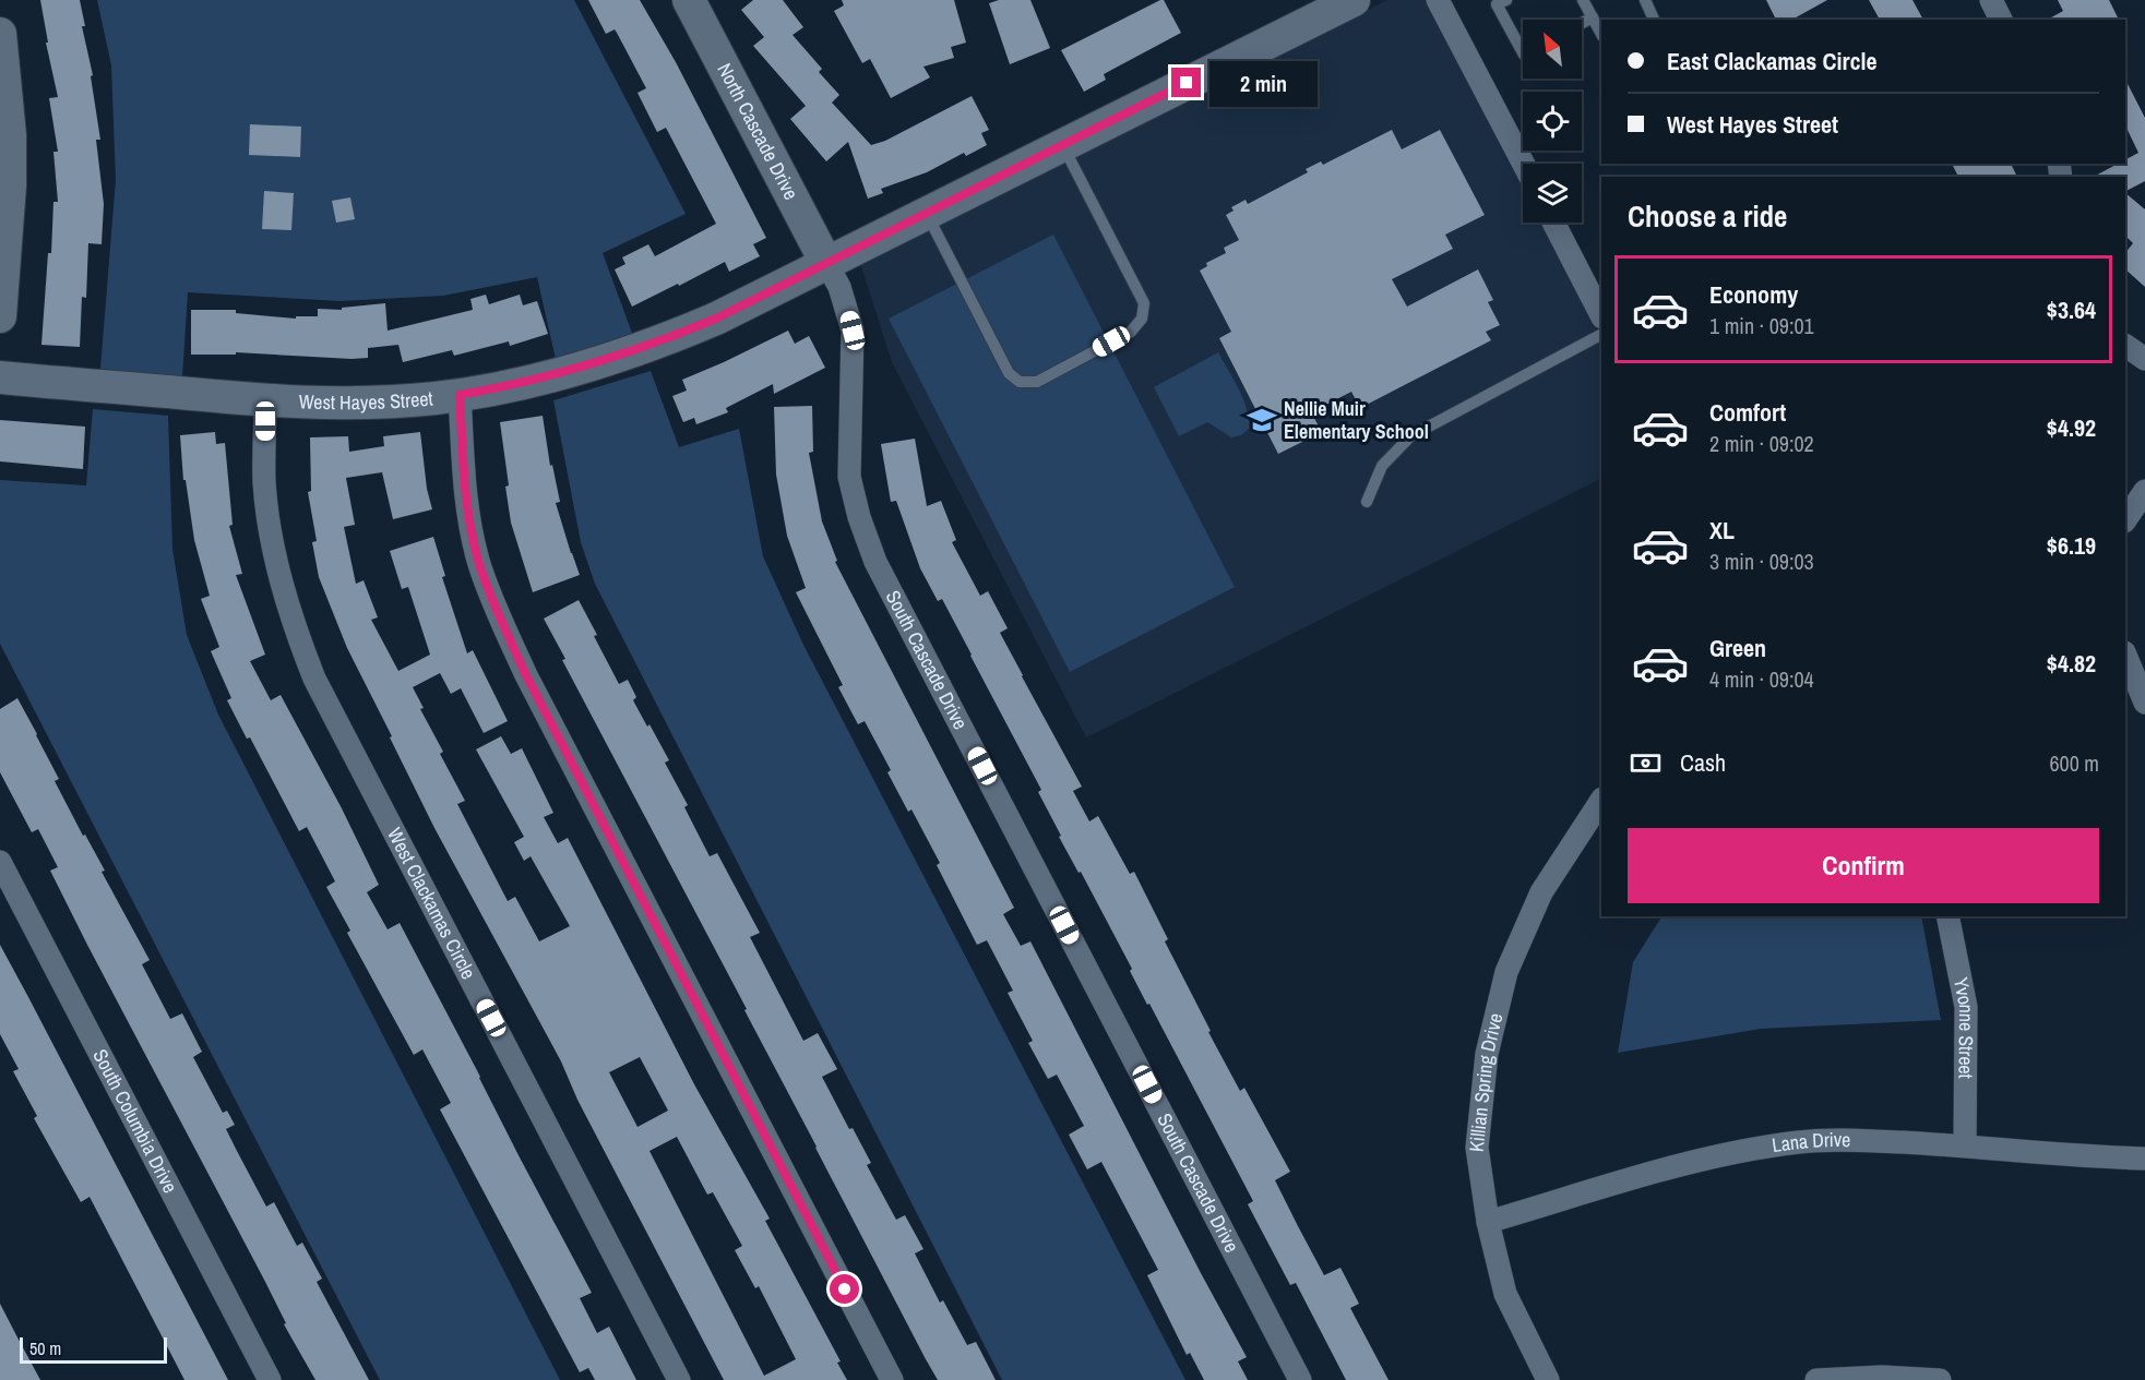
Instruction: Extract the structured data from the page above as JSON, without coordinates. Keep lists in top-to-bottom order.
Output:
{
  "streets": {
    "street": [
      "North Cascade Drive",
      "West Hayes Street",
      "South Cascade Drive",
      "West Clackamas Circle",
      "Yvonne Street",
      "Killian Spring Drive",
      "South Columbia Drive",
      "Lana Drive"
    ]
  },
  "crossings": [
    ["North Cascade Drive", "West Hayes Street"],
    ["North Cascade Drive", "South Cascade Drive"],
    ["West Hayes Street", "South Cascade Drive"],
    ["West Hayes Street", "West Clackamas Circle"],
    ["Yvonne Street", "Lana Drive"],
    ["Killian Spring Drive", "Lana Drive"]
  ],
  "places": {
    "school or university": ["Nellie Muir Elementary School"]
  },
  "scale_bar": "50 m",
  "north": "top left",
  "page": {
    "banner": ["East Clackamas Circle", "West Hayes Street"],
    "bubble": "2 min",
    "heading": "Choose a ride",
    "list": [
      {
        "name": "Economy",
        "note": "1 min · 09:01",
        "value": "$3.64"
      },
      {
        "name": "Comfort",
        "note": "2 min · 09:02",
        "value": "$4.92"
      },
      {
        "name": "XL",
        "note": "3 min · 09:03",
        "value": "$6.19"
      },
      {
        "name": "Green",
        "note": "4 min · 09:04",
        "value": "$4.82"
      }
    ],
    "pay": ["Cash", "600 m"],
    "buttons": "Confirm",
    "scale": "50 m"
  }
}
